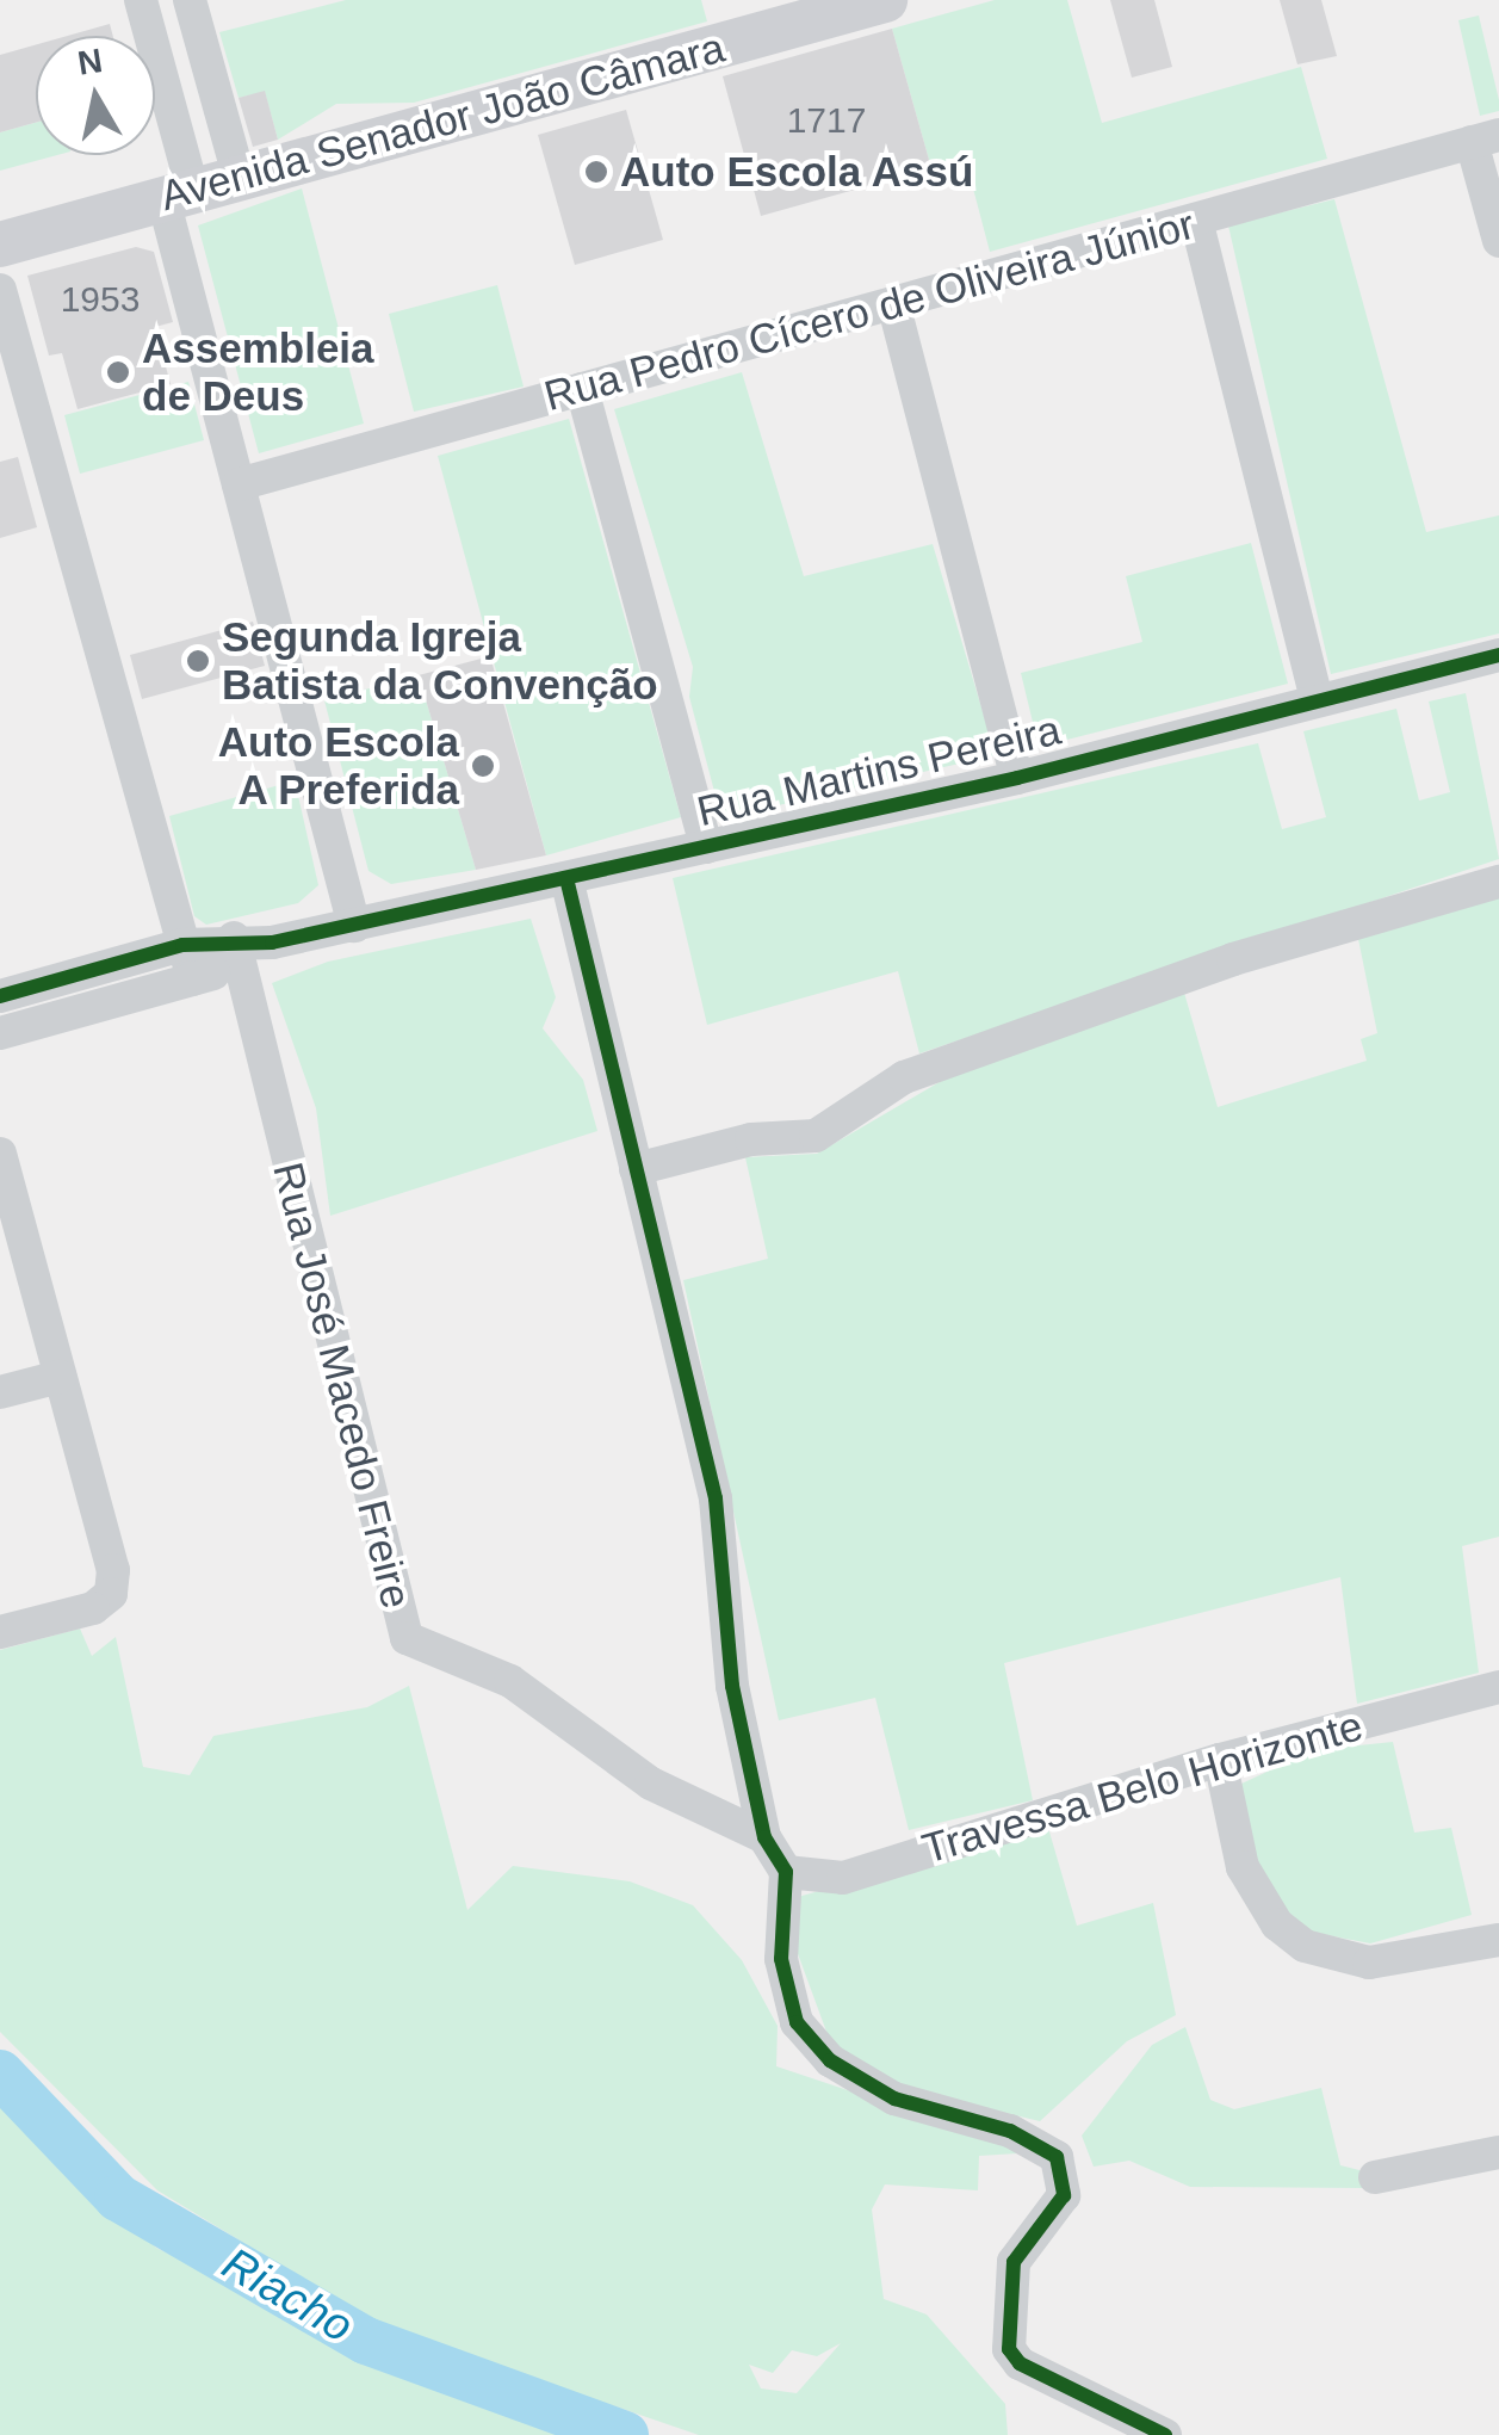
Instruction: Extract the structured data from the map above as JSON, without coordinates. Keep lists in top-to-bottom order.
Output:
{
  "streets": {
    "main road": ["Avenida Senador João Câmara"],
    "street": [
      "Rua Pedro Cícero de Oliveira Júnior",
      "Rua Martins Pereira",
      "Rua José Macedo Freire",
      "Travessa Belo Horizonte"
    ]
  },
  "crossings": [
    ["Rua Martins Pereira", "Rua José Macedo Freire"]
  ],
  "water": ["Riacho"],
  "places": [
    "Auto Escola Assú",
    "Assembleia de Deus",
    "Segunda Igreja Batista da Convenção",
    "Auto Escola A Preferida"
  ],
  "house_numbers": ["1717", "1953"],
  "north": "top"
}
